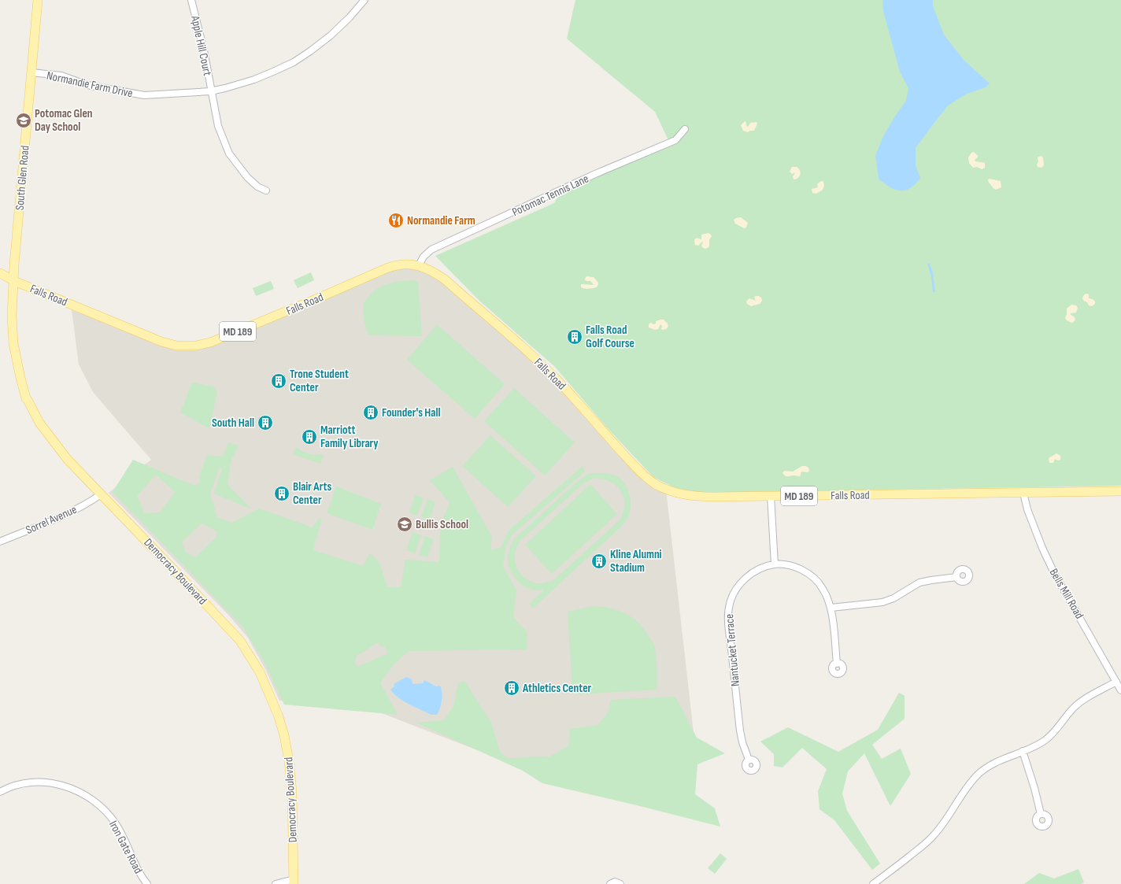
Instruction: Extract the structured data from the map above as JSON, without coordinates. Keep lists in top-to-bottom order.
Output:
{
  "streets": {
    "main road": [
      "South Glen Road",
      "Falls Road",
      "MD 189",
      "Democracy Boulevard"
    ],
    "street": [
      "Apple Hill Court",
      "Normandie Farm Drive",
      "Potomac Tennis Lane",
      "Sorrel Avenue",
      "Bells Mill Road",
      "Nantucket Terrace",
      "Iron Gate Road"
    ]
  },
  "crossings": [
    ["Apple Hill Court", "Normandie Farm Drive"],
    ["Normandie Farm Drive", "South Glen Road"],
    ["South Glen Road", "Falls Road"],
    ["South Glen Road", "Democracy Boulevard"],
    ["Potomac Tennis Lane", "Falls Road"],
    ["Falls Road", "Democracy Boulevard"],
    ["Falls Road", "Bells Mill Road"],
    ["Sorrel Avenue", "Democracy Boulevard"]
  ],
  "places": {
    "school or university": ["Potomac Glen Day School", "Bullis School"],
    "restaurant": ["Normandie Farm"],
    "building": [
      "Falls Road Golf Course",
      "Trone Student Center",
      "Founder's Hall",
      "South Hall",
      "Marriott Family Library",
      "Blair Arts Center",
      "Kline Alumni Stadium",
      "Athletics Center"
    ]
  }
}
